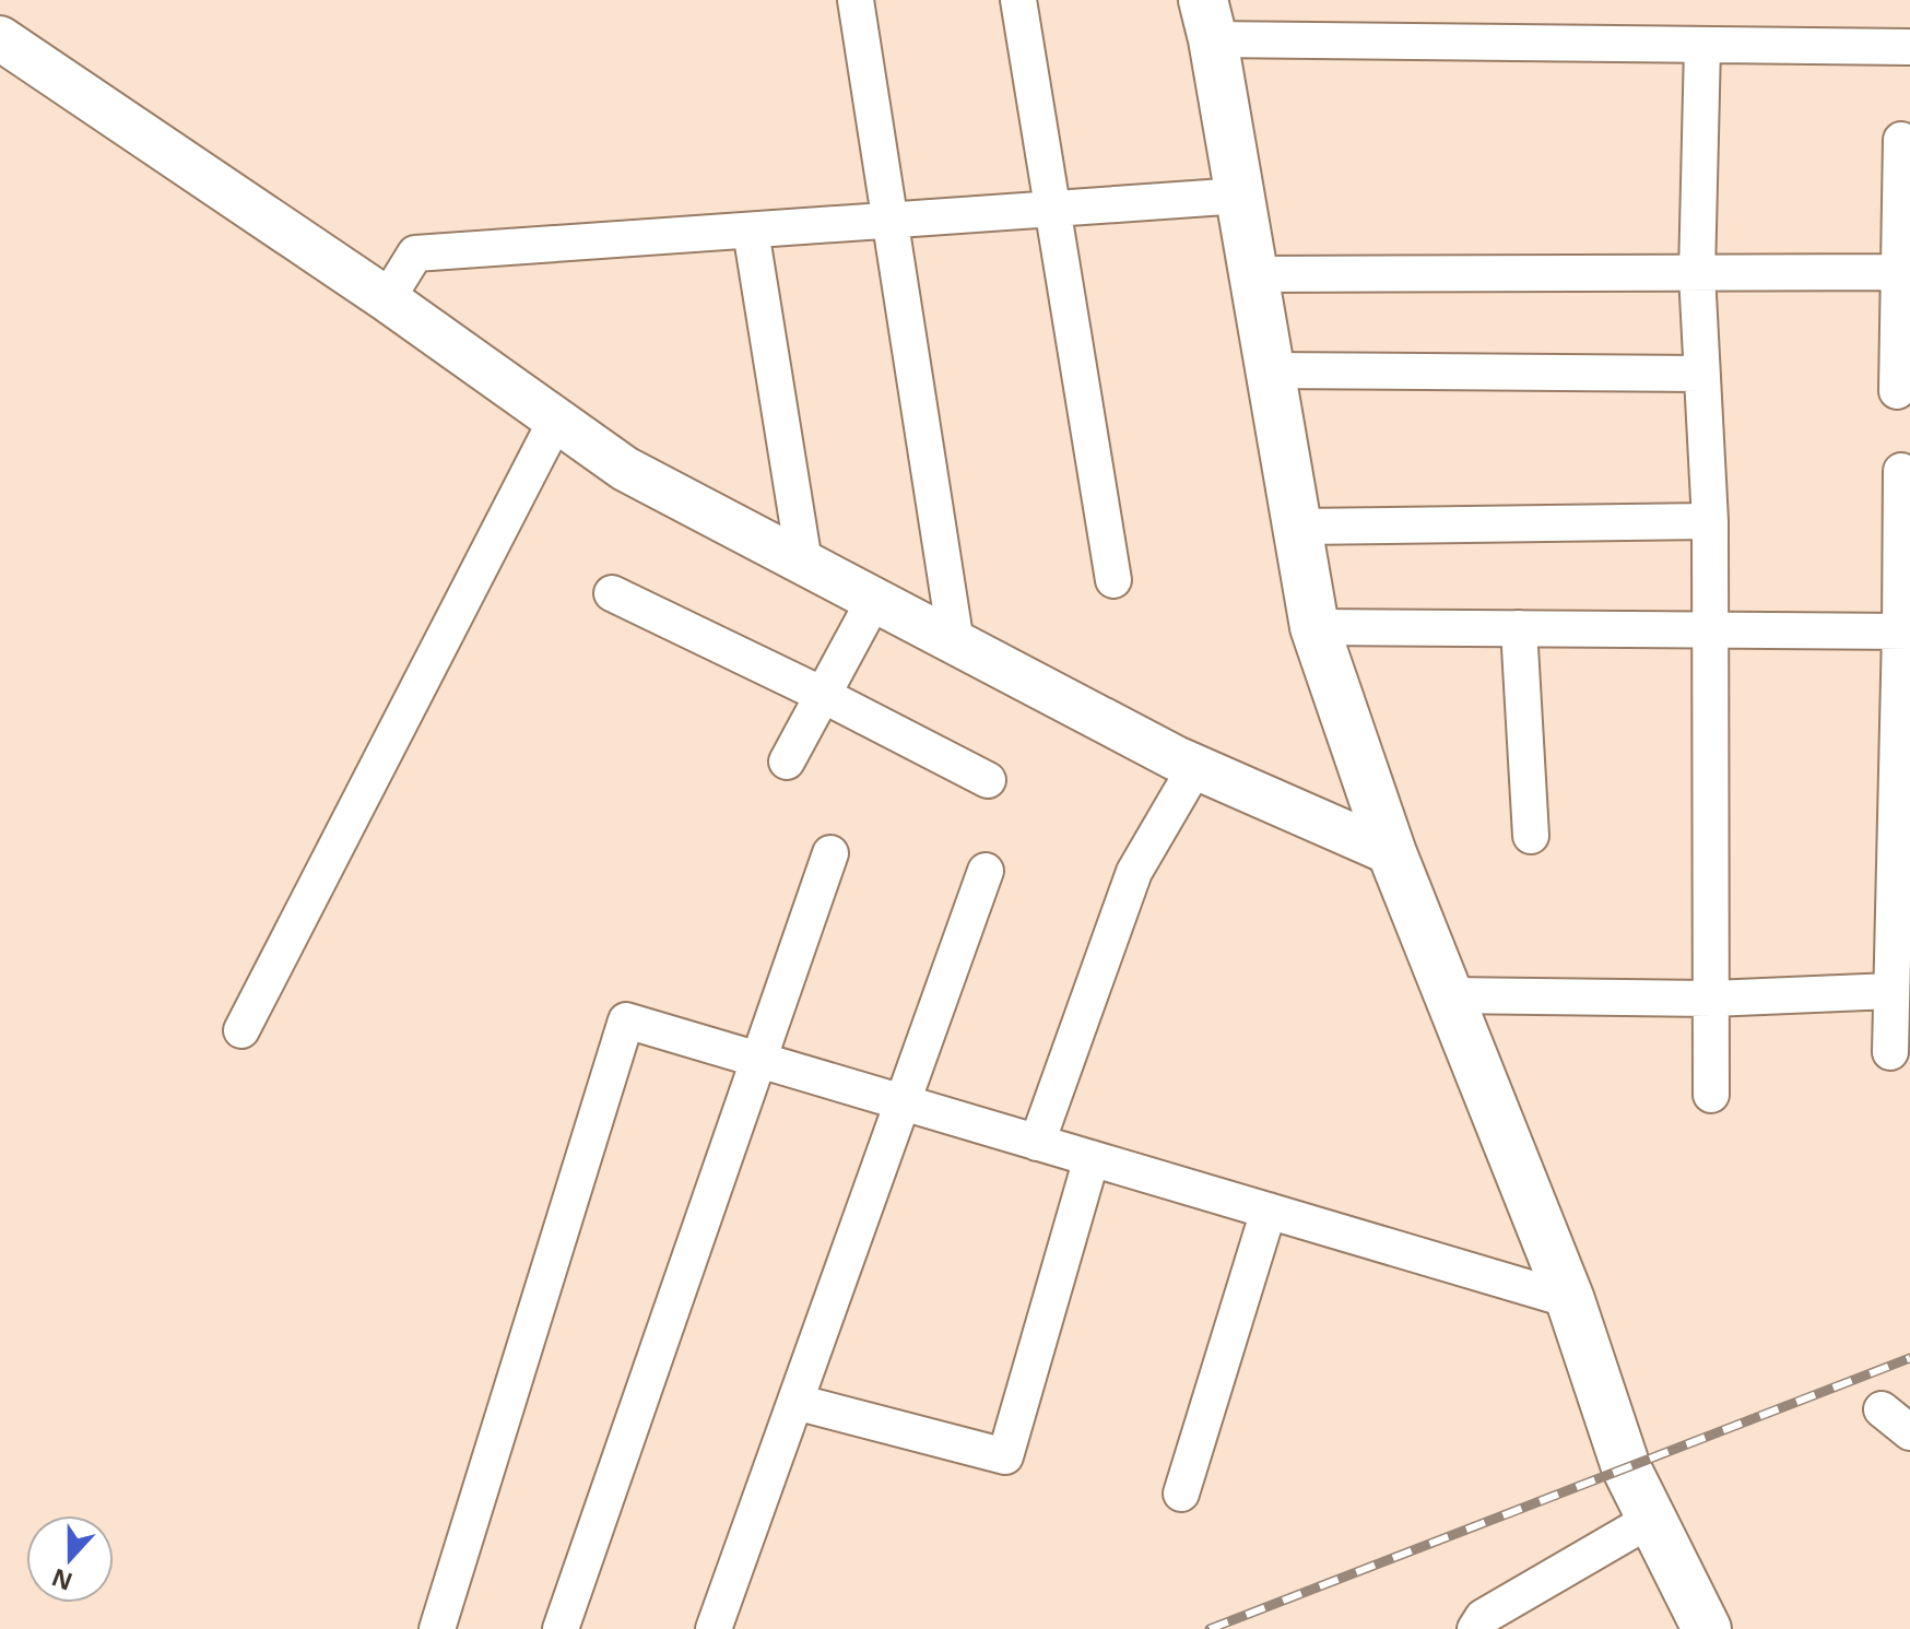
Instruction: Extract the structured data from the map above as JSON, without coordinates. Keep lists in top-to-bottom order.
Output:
{
  "north": "bottom"
}
